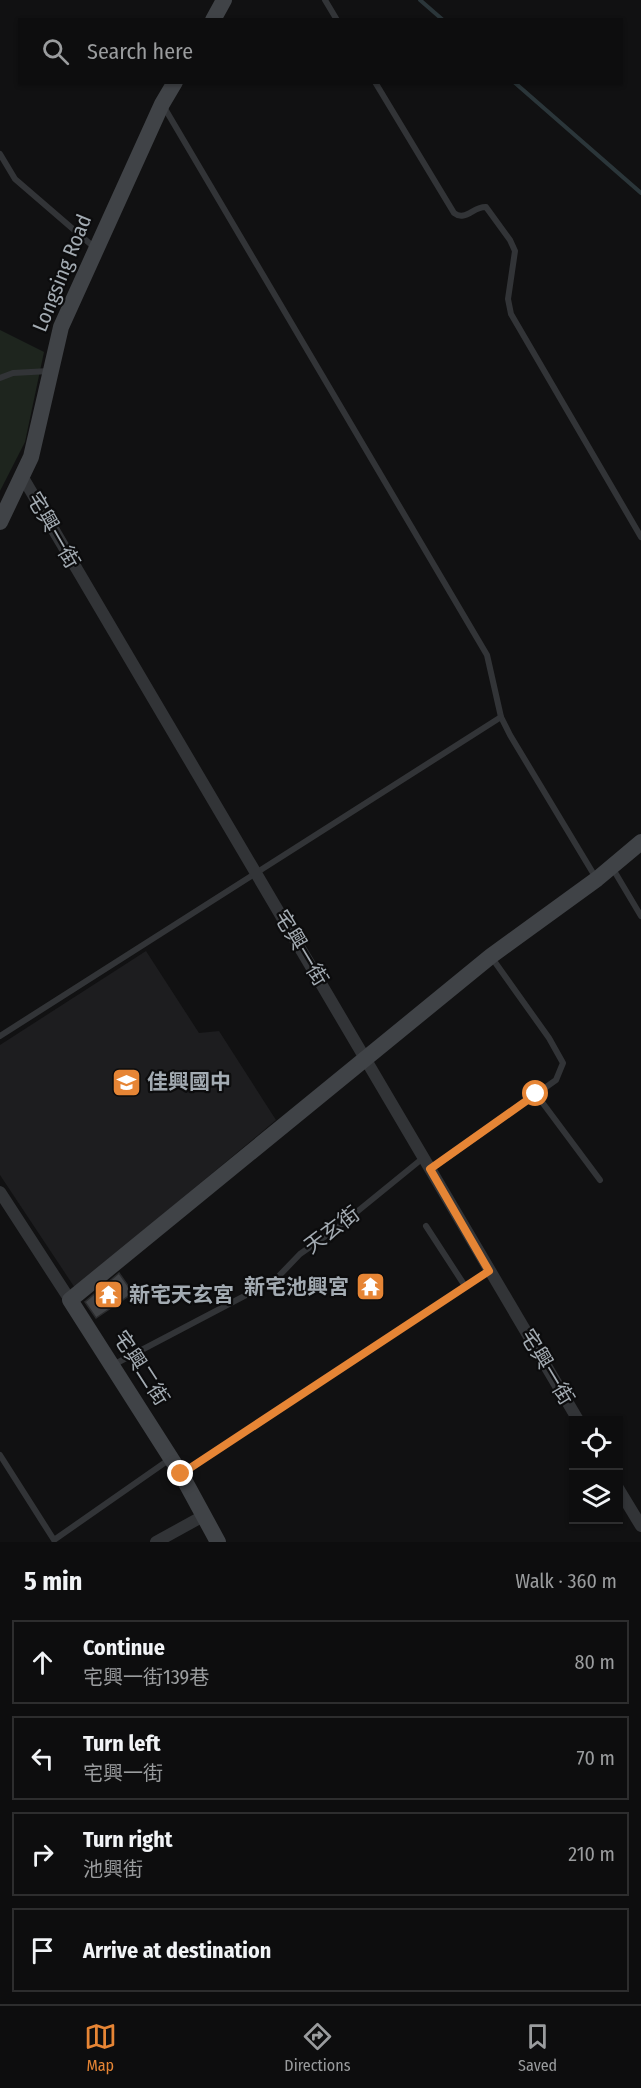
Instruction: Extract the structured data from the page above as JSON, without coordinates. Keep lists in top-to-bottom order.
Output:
{
  "streets": {
    "street": ["Longsing Road", "宅興一街", "宅興二街"],
    "lane": ["天玄街"]
  },
  "crossings": [
    ["Longsing Road", "宅興一街"],
    ["宅興一街", "天玄街"],
    ["天玄街", "宅興二街"]
  ],
  "places": {
    "school or university": ["佳興國中"],
    "temple": ["新宅池興宮", "新宅天玄宮"]
  },
  "page": {
    "search": "Search here",
    "heading": ["5 min", "Walk · 360 m"],
    "list": [
      ["Continue", "宅興一街139巷", "80 m"],
      ["Turn left", "宅興一街", "70 m"],
      ["Turn right", "池興街", "210 m"],
      "Arrive at destination"
    ],
    "nav": ["Map", "Directions", "Saved"]
  }
}
